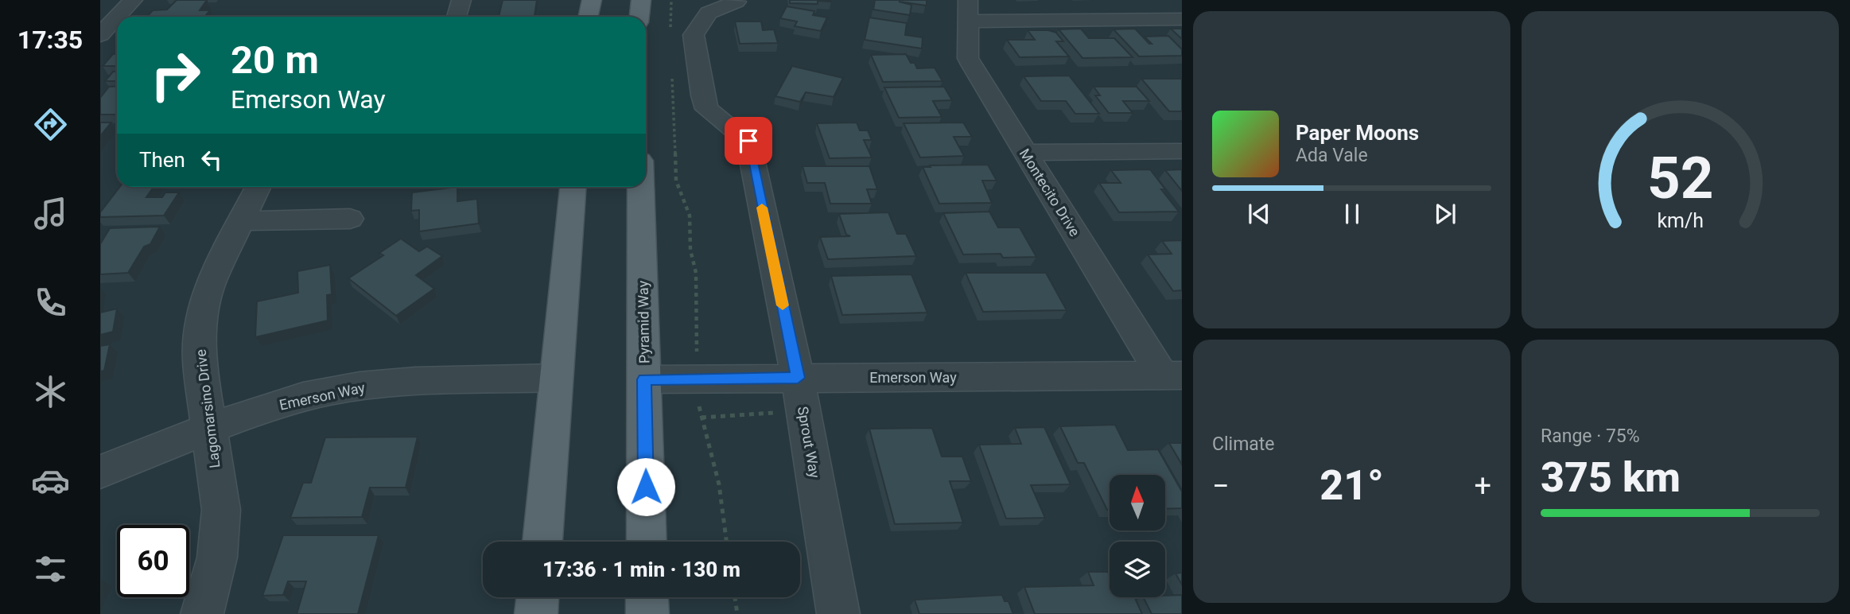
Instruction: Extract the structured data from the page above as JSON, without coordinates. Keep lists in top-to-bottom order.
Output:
{
  "streets": {
    "main road": ["Pyramid Way"],
    "street": [
      "Montecito Drive",
      "Emerson Way",
      "Lagomarsino Drive",
      "Sprout Way"
    ]
  },
  "crossings": [
    ["Montecito Drive", "Emerson Way"],
    ["Pyramid Way", "Emerson Way"],
    ["Emerson Way", "Lagomarsino Drive"],
    ["Emerson Way", "Sprout Way"]
  ],
  "north": "top",
  "page": {
    "tabs": "17:35",
    "turn": ["20 m", "Emerson Way"],
    "song": ["Paper Moons", "Ada Vale"],
    "then": "Then",
    "tile": [
      "Climate",
      ["Range · 75%", "375 km"]
    ],
    "heat": ["−", "21°", "+"],
    "limit": "60",
    "trip": "17:36 · 1 min · 130 m",
    "gauge": ["52", "km/h"]
  }
}
